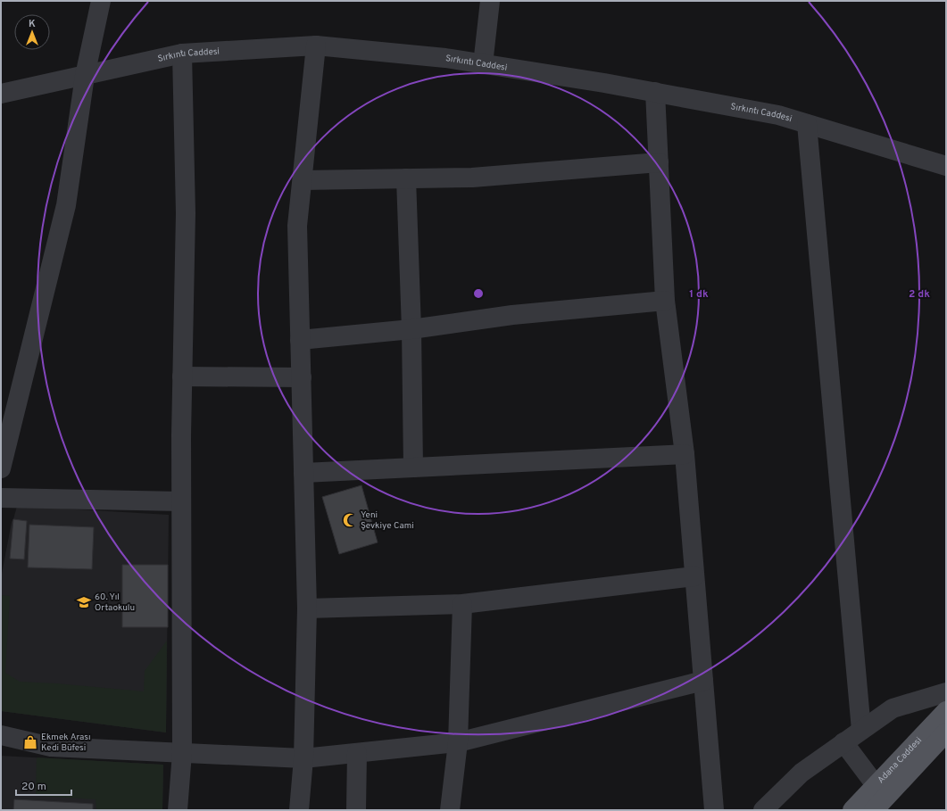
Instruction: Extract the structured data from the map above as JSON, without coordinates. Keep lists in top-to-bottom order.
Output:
{
  "streets": {
    "main road": ["Adana Caddesi"],
    "street": ["Sırkıntı Caddesi"]
  },
  "places": {
    "mosque": ["Yeni Şevkiye Cami"],
    "school or university": ["60. Yıl Ortaokulu"],
    "shop": ["Ekmek Arası Kedi Büfesi"]
  },
  "scale_bar": "20 m",
  "north": "top",
  "rings": ["1 dk", "2 dk"]
}
